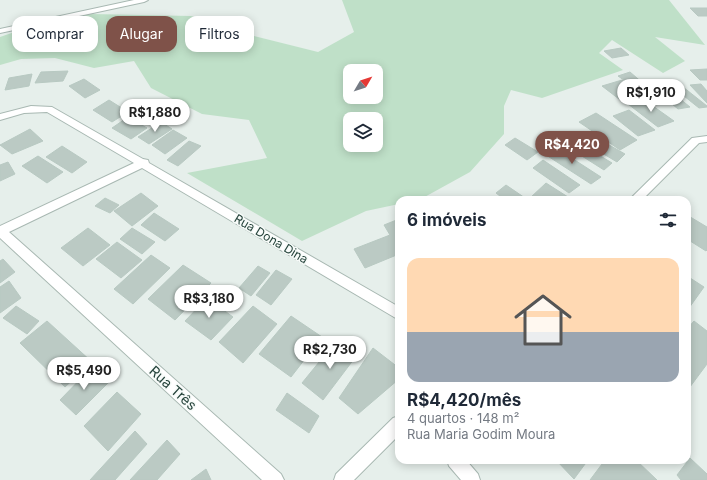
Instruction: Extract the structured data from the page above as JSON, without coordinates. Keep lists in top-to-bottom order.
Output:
{
  "streets": {
    "street": ["Rua Dona Dina", "Rua Três"]
  },
  "north": "top right",
  "page": {
    "chip": ["Comprar", "Alugar", "Filtros"],
    "price": [
      "R$1,910",
      "R$1,880",
      "R$4,420",
      "R$3,180",
      "R$2,730",
      "R$5,490"
    ],
    "heading": "6 imóveis",
    "list": [
      {
        "name": "R$4,420/mês",
        "note": "4 quartos · 148 m² · Rua Maria Godim Moura"
      }
    ]
  }
}
